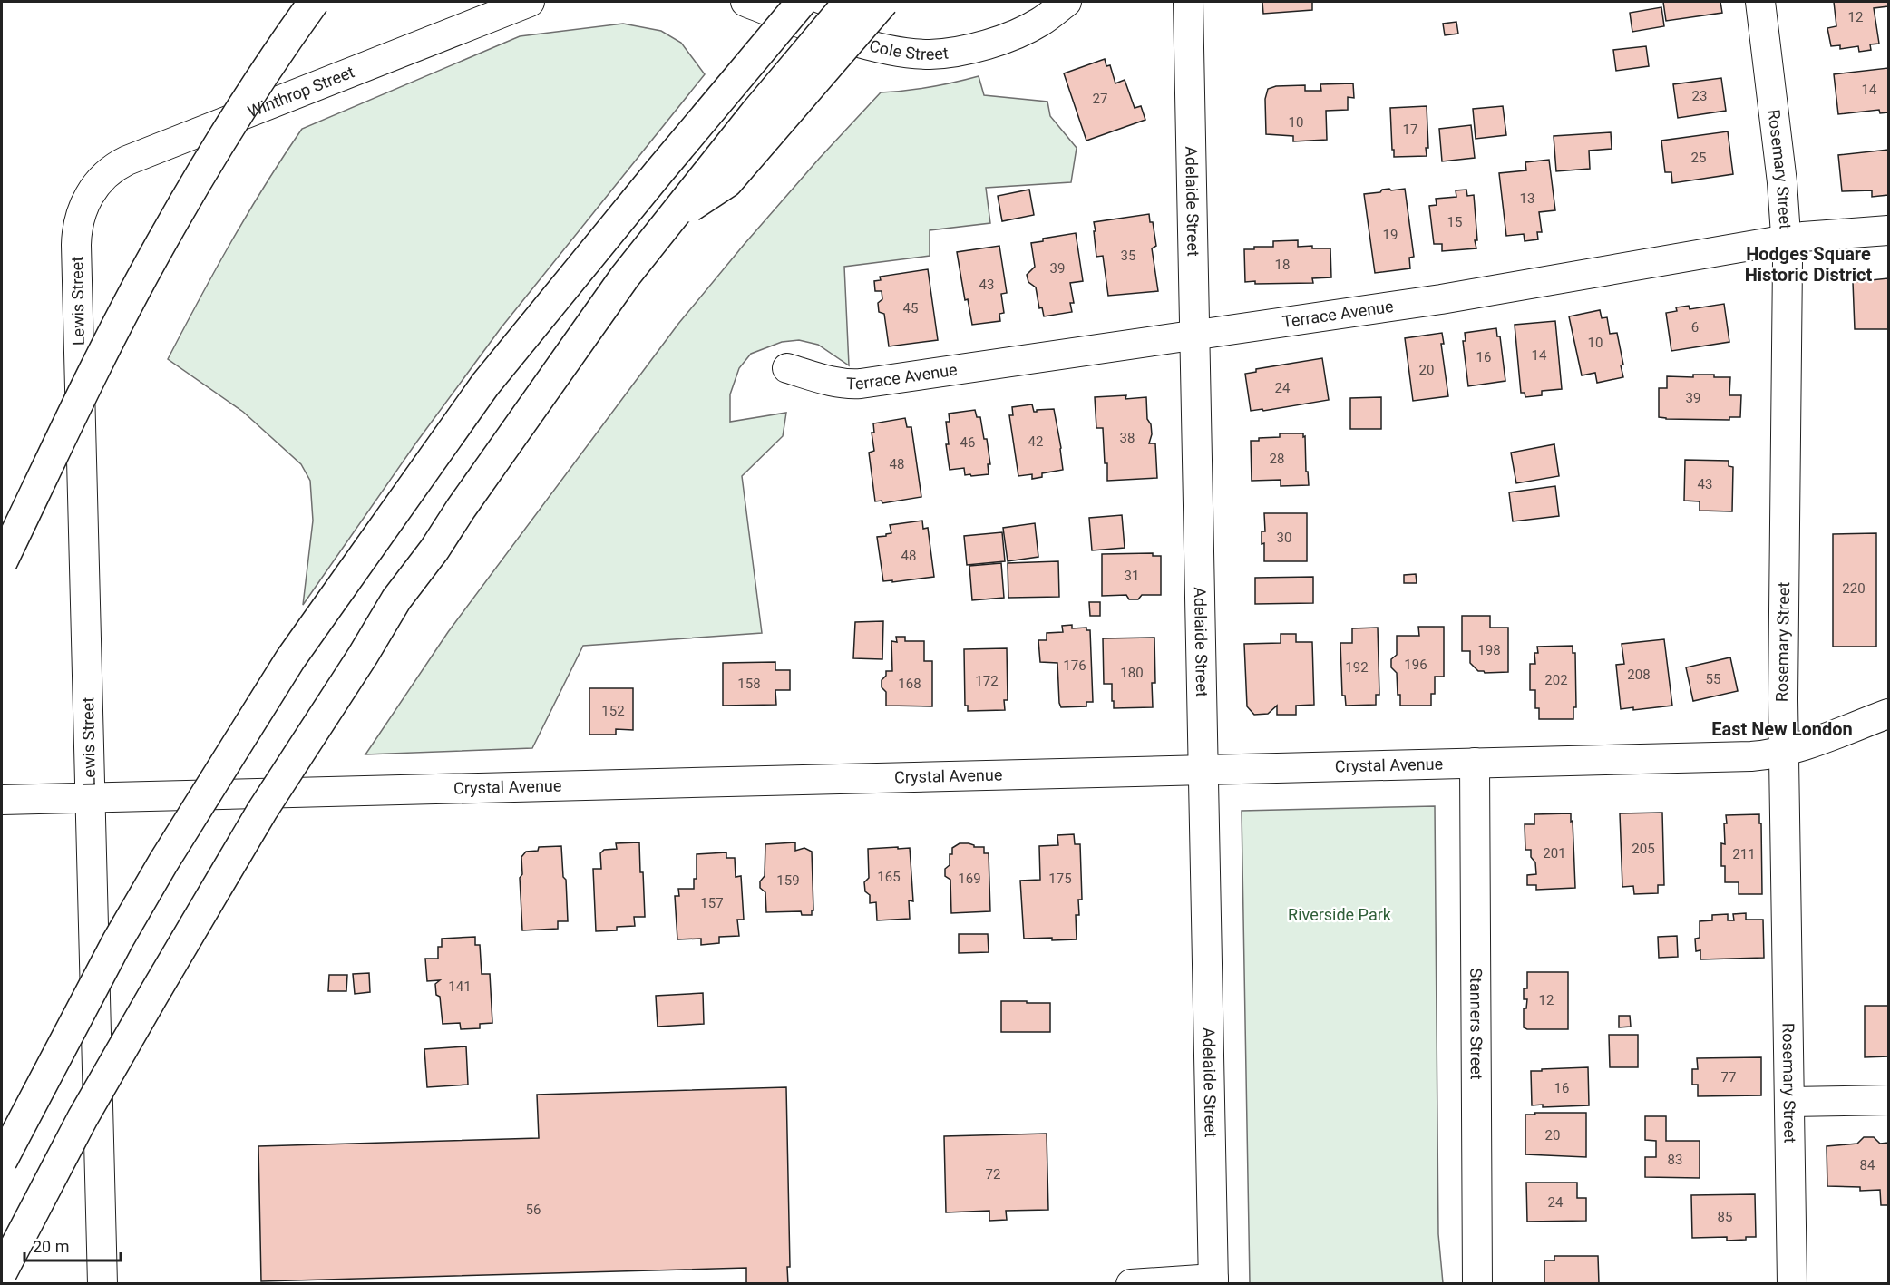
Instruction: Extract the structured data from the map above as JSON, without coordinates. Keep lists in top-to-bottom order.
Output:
{
  "streets": {
    "street": [
      "Cole Street",
      "Winthrop Street",
      "Rosemary Street",
      "Adelaide Street",
      "Lewis Street",
      "Terrace Avenue",
      "Crystal Avenue",
      "Stanners Street"
    ]
  },
  "crossings": [
    ["Winthrop Street", "Lewis Street"],
    ["Rosemary Street", "Terrace Avenue"],
    ["Rosemary Street", "Crystal Avenue"],
    ["Adelaide Street", "Terrace Avenue"],
    ["Adelaide Street", "Crystal Avenue"],
    ["Lewis Street", "Crystal Avenue"],
    ["Crystal Avenue", "Stanners Street"]
  ],
  "districts": ["Hodges Square Historic District", "East New London"],
  "parks": ["Riverside Park"],
  "house_numbers": [
    "12",
    "14",
    "23",
    "27",
    "10",
    "17",
    "25",
    "13",
    "15",
    "19",
    "35",
    "18",
    "39",
    "43",
    "45",
    "6",
    "10",
    "14",
    "16",
    "20",
    "24",
    "39",
    "38",
    "42",
    "46",
    "28",
    "48",
    "43",
    "30",
    "48",
    "31",
    "220",
    "198",
    "196",
    "176",
    "192",
    "180",
    "208",
    "55",
    "202",
    "172",
    "158",
    "168",
    "152",
    "205",
    "201",
    "211",
    "165",
    "169",
    "175",
    "159",
    "157",
    "141",
    "12",
    "77",
    "16",
    "20",
    "83",
    "84",
    "72",
    "24",
    "56",
    "85"
  ],
  "scale_bar": "20 m"
}
